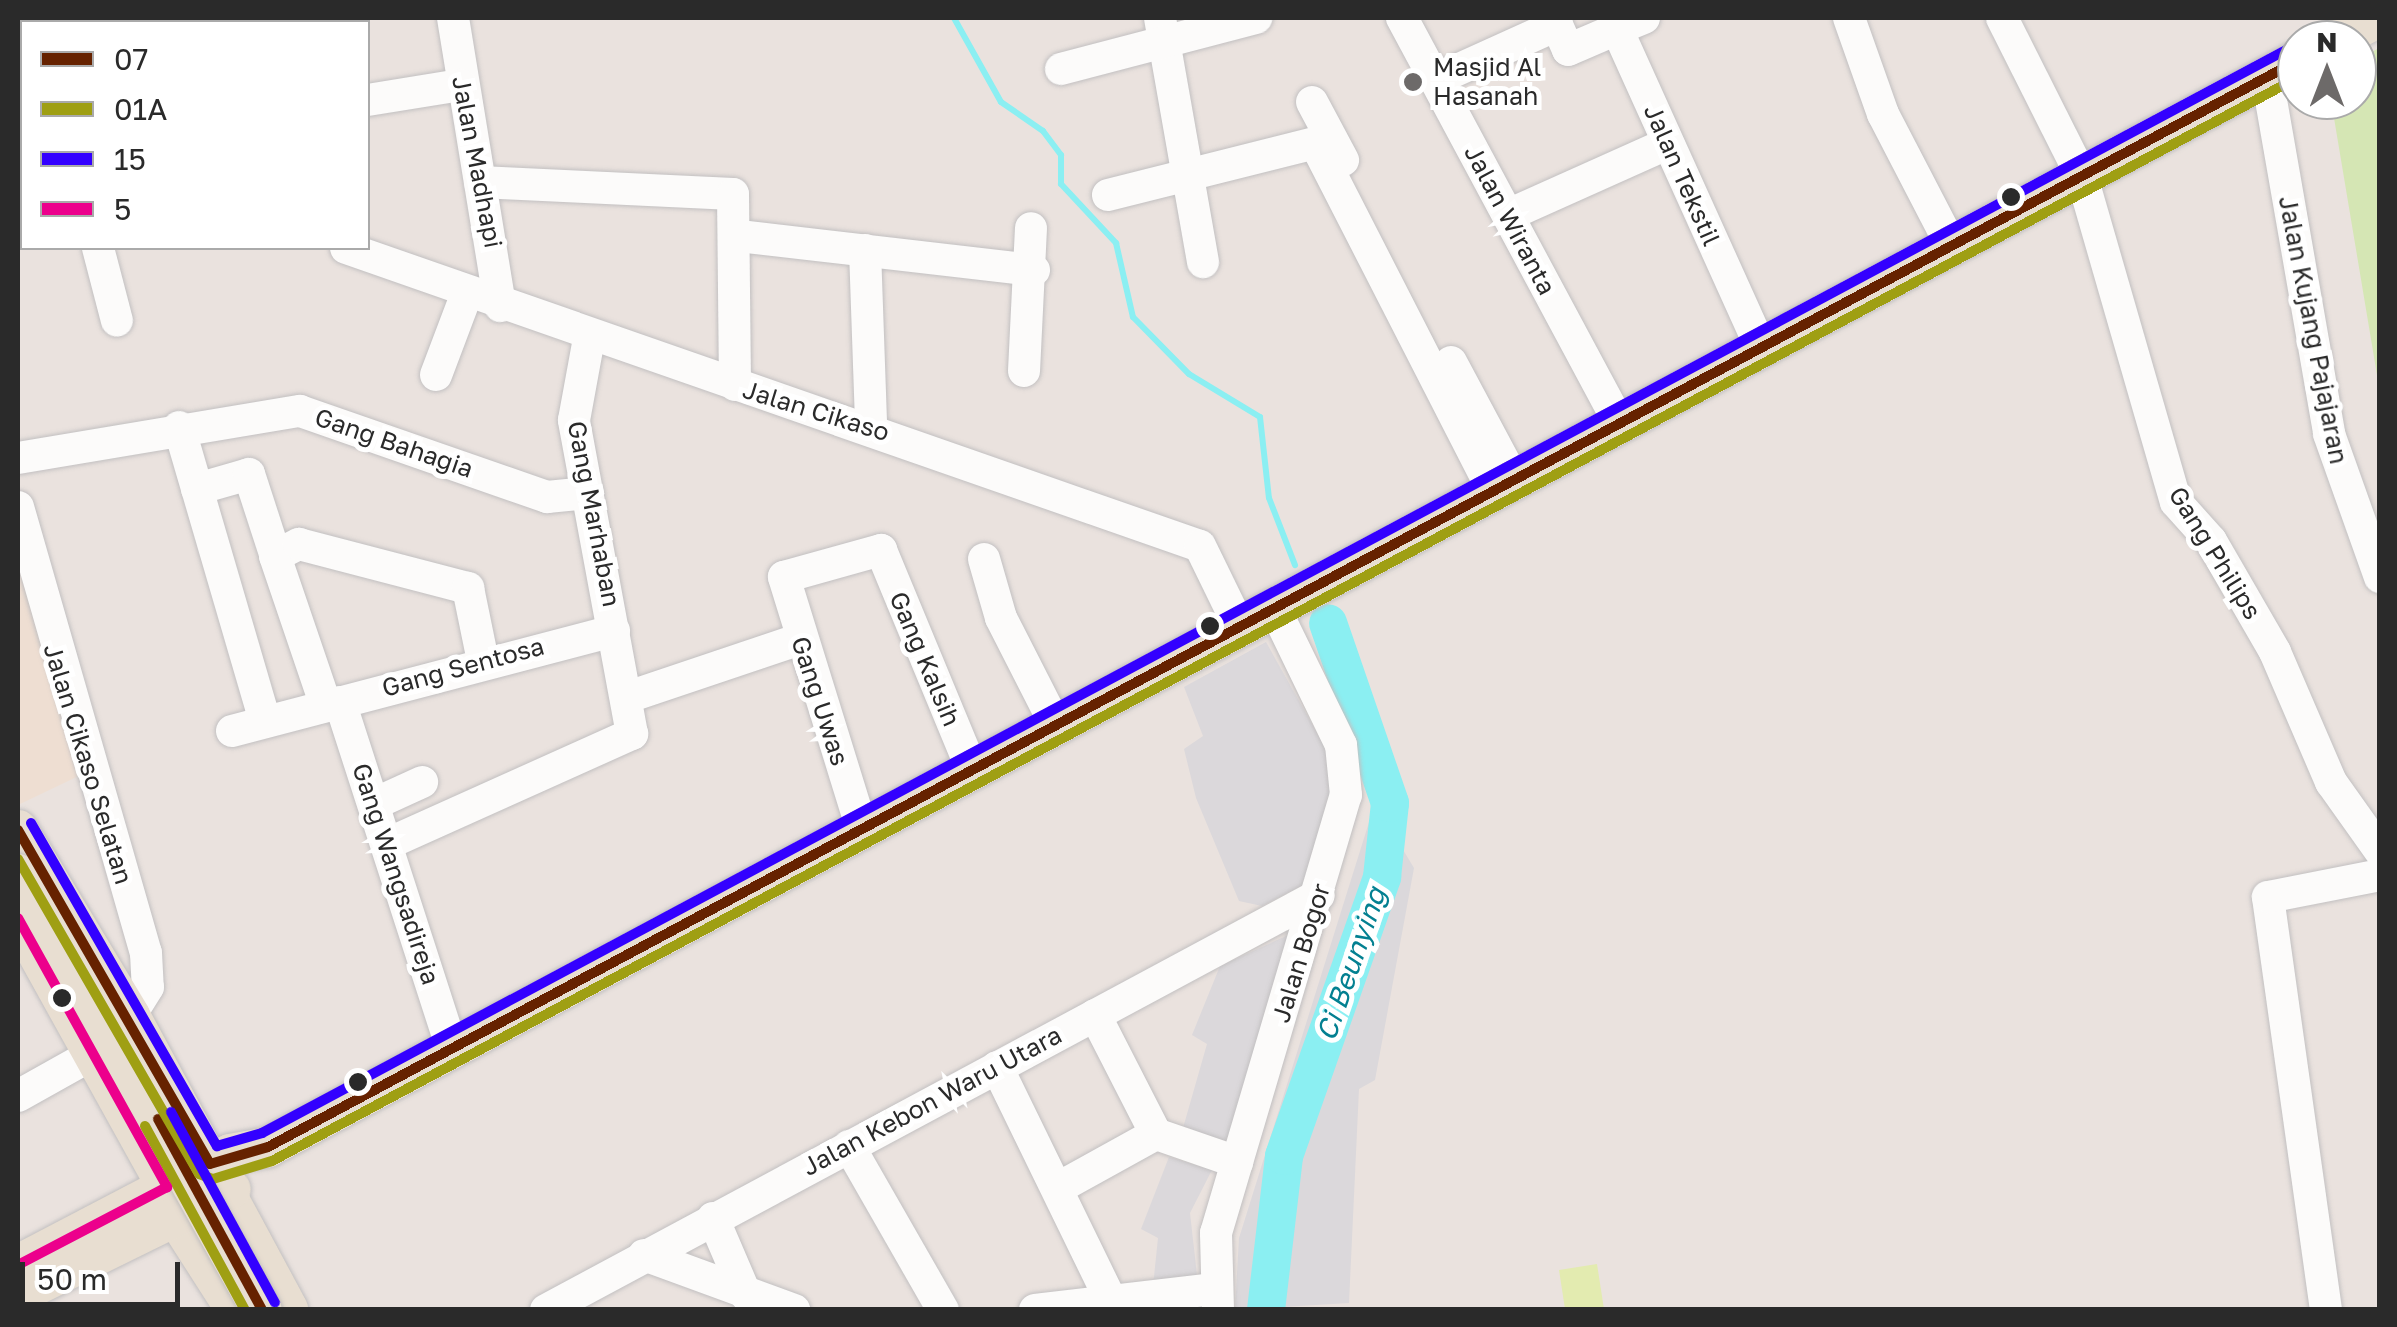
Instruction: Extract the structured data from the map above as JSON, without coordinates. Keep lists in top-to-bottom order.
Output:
{
  "streets": {
    "street": [
      "Jalan Madhapi",
      "Jalan Tekstil",
      "Jalan Wiranta",
      "Jalan Kujang Pajajaran",
      "Jalan Cikaso",
      "Gang Bahagia",
      "Gang Marhaban",
      "Gang Philips",
      "Gang Kalsih",
      "Gang Sentosa",
      "Gang Uwas",
      "Jalan Cikaso Selatan",
      "Gang Wangsadireja",
      "Jalan Bogor",
      "Jalan Kebon Waru Utara"
    ]
  },
  "crossings": [
    ["Jalan Madhapi", "Jalan Cikaso"],
    ["Jalan Cikaso", "Gang Marhaban"],
    ["Gang Bahagia", "Gang Marhaban"],
    ["Gang Marhaban", "Gang Sentosa"],
    ["Gang Kalsih", "Gang Uwas"],
    ["Gang Sentosa", "Gang Wangsadireja"],
    ["Jalan Bogor", "Jalan Kebon Waru Utara"]
  ],
  "water": ["Ci Beunying"],
  "places": ["Masjid Al Hasanah"],
  "lines": [
    "transit line 15",
    "transit line 07",
    "transit line 01A",
    "transit line 5"
  ],
  "legend": [
    "07",
    "01A",
    "15",
    "5"
  ],
  "scale_bar": "50 m",
  "north": "top"
}
